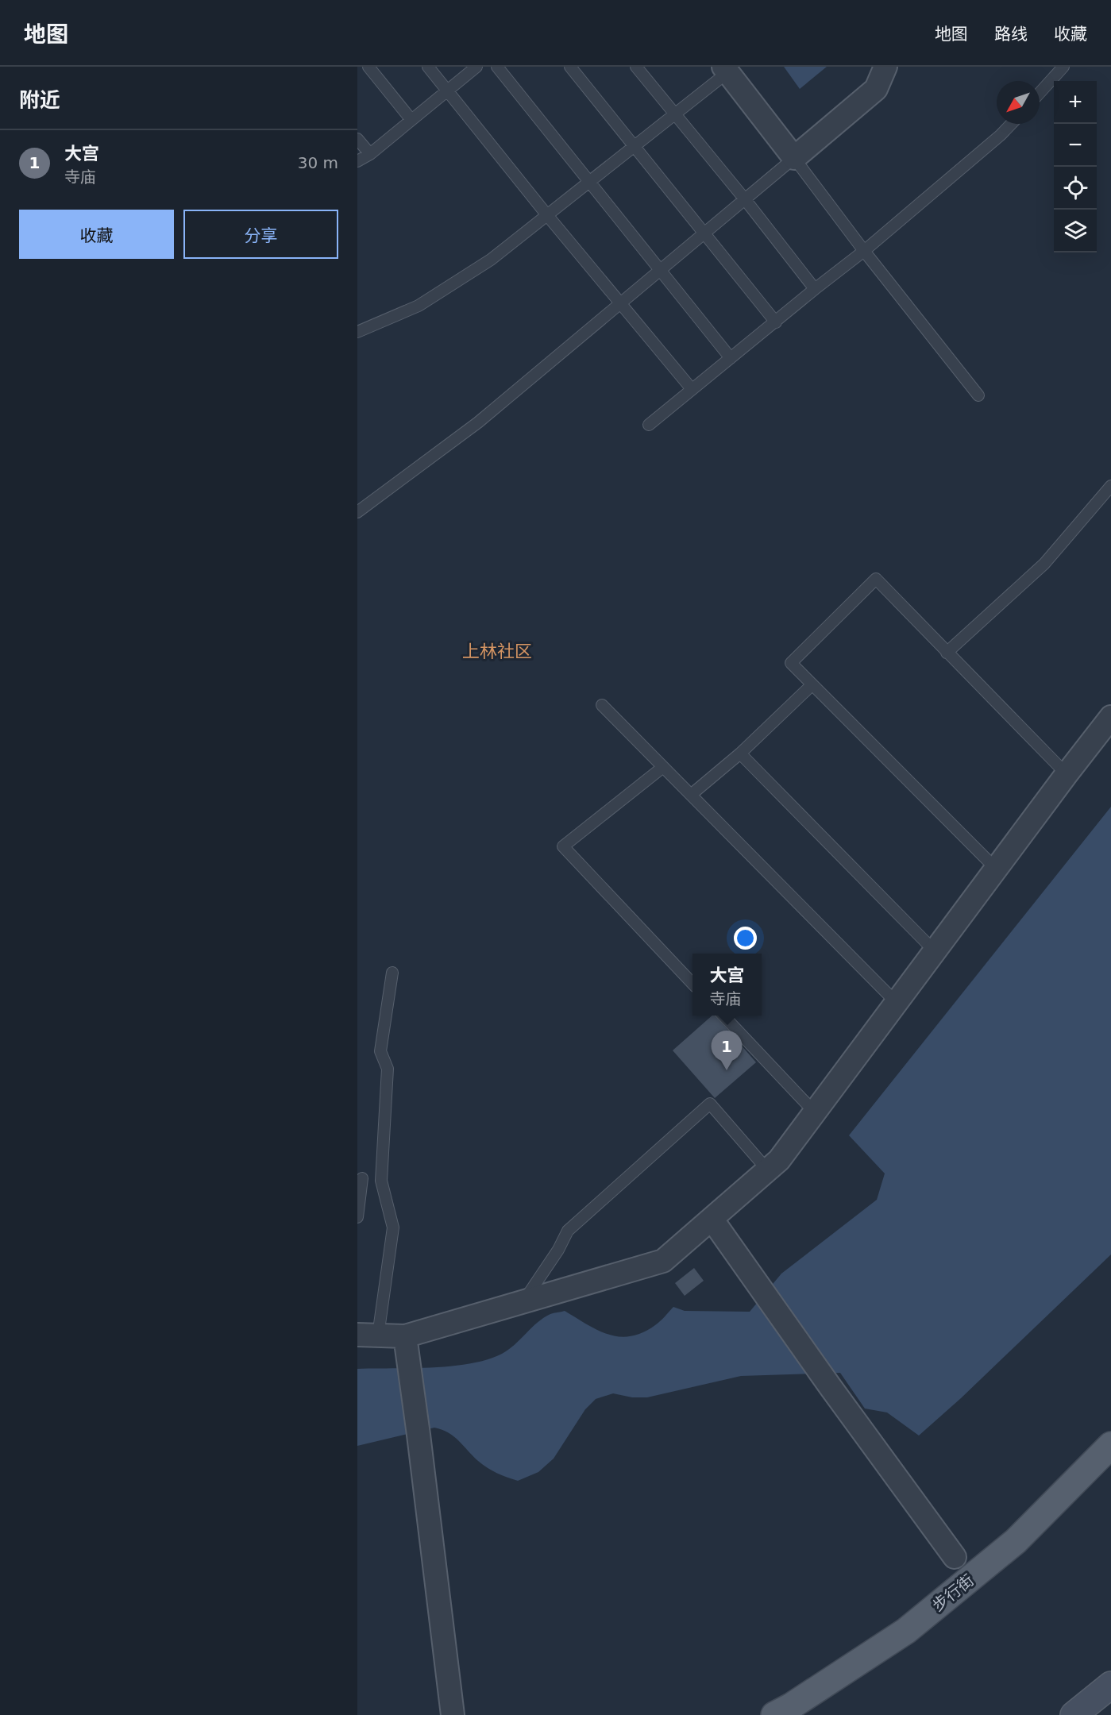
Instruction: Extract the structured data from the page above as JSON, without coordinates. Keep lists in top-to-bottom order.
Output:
{
  "streets": {
    "main road": ["步行街"]
  },
  "districts": ["上林社区"],
  "north": "bottom left",
  "page": {
    "header": "地图",
    "nav": ["地图", "路线", "收藏"],
    "heading": "附近",
    "map_buttons": ["+", "−"],
    "list": [
      {
        "mark": "1",
        "name": "大宫",
        "note": "寺庙",
        "value": "30 m"
      }
    ],
    "buttons": ["收藏", "分享"],
    "popup": ["大宫", "寺庙"],
    "pins": "1"
  }
}
